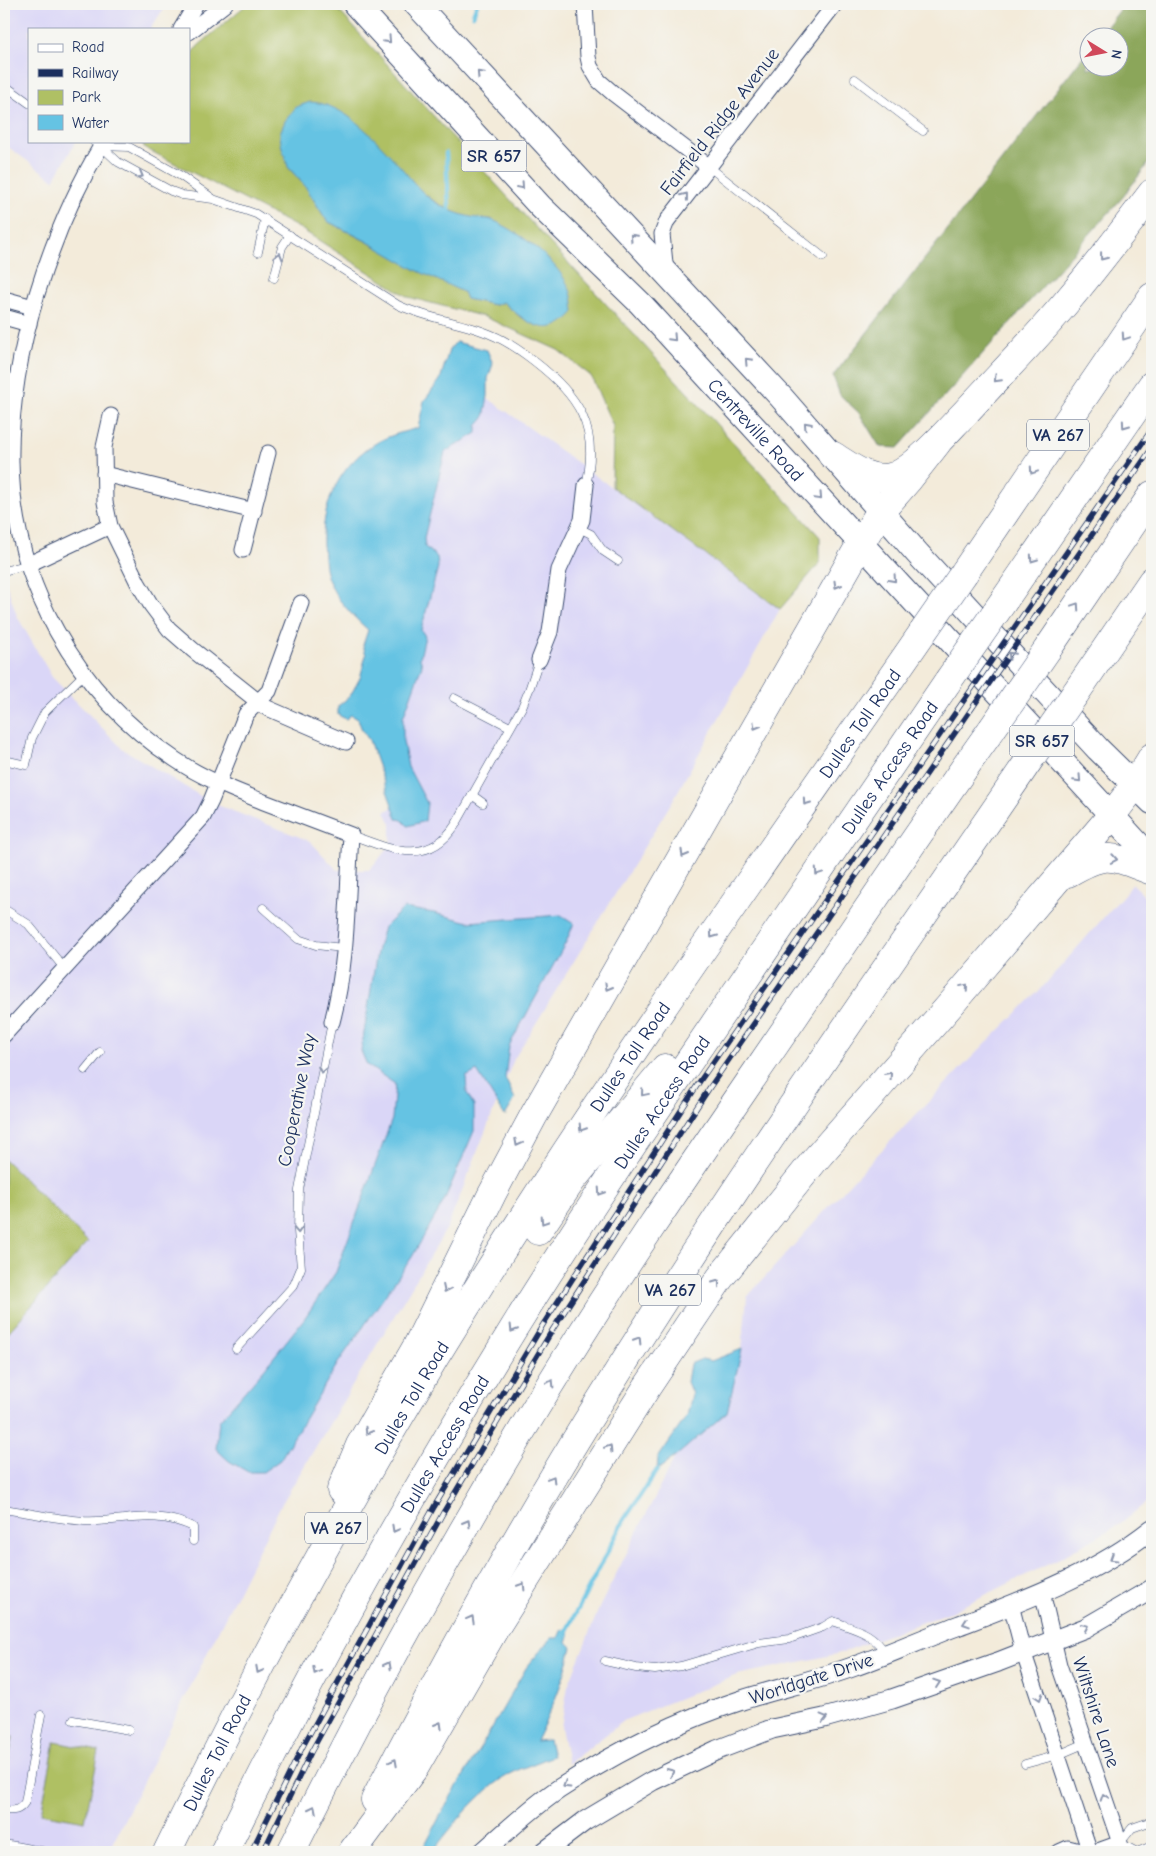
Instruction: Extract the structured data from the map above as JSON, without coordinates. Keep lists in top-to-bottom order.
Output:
{
  "streets": {
    "highway": ["VA 267", "Dulles Toll Road", "Dulles Access Road"],
    "main road": ["SR 657", "Centreville Road"],
    "street": [
      "Fairfield Ridge Avenue",
      "Cooperative Way",
      "Worldgate Drive",
      "Wiltshire Lane"
    ]
  },
  "crossings": [
    ["Fairfield Ridge Avenue", "Centreville Road"],
    ["Worldgate Drive", "Wiltshire Lane"]
  ],
  "one_way": ["Fairfield Ridge Avenue", "Cooperative Way"],
  "legend": [
    "Road",
    "Railway",
    "Park",
    "Water"
  ],
  "north": "right"
}
